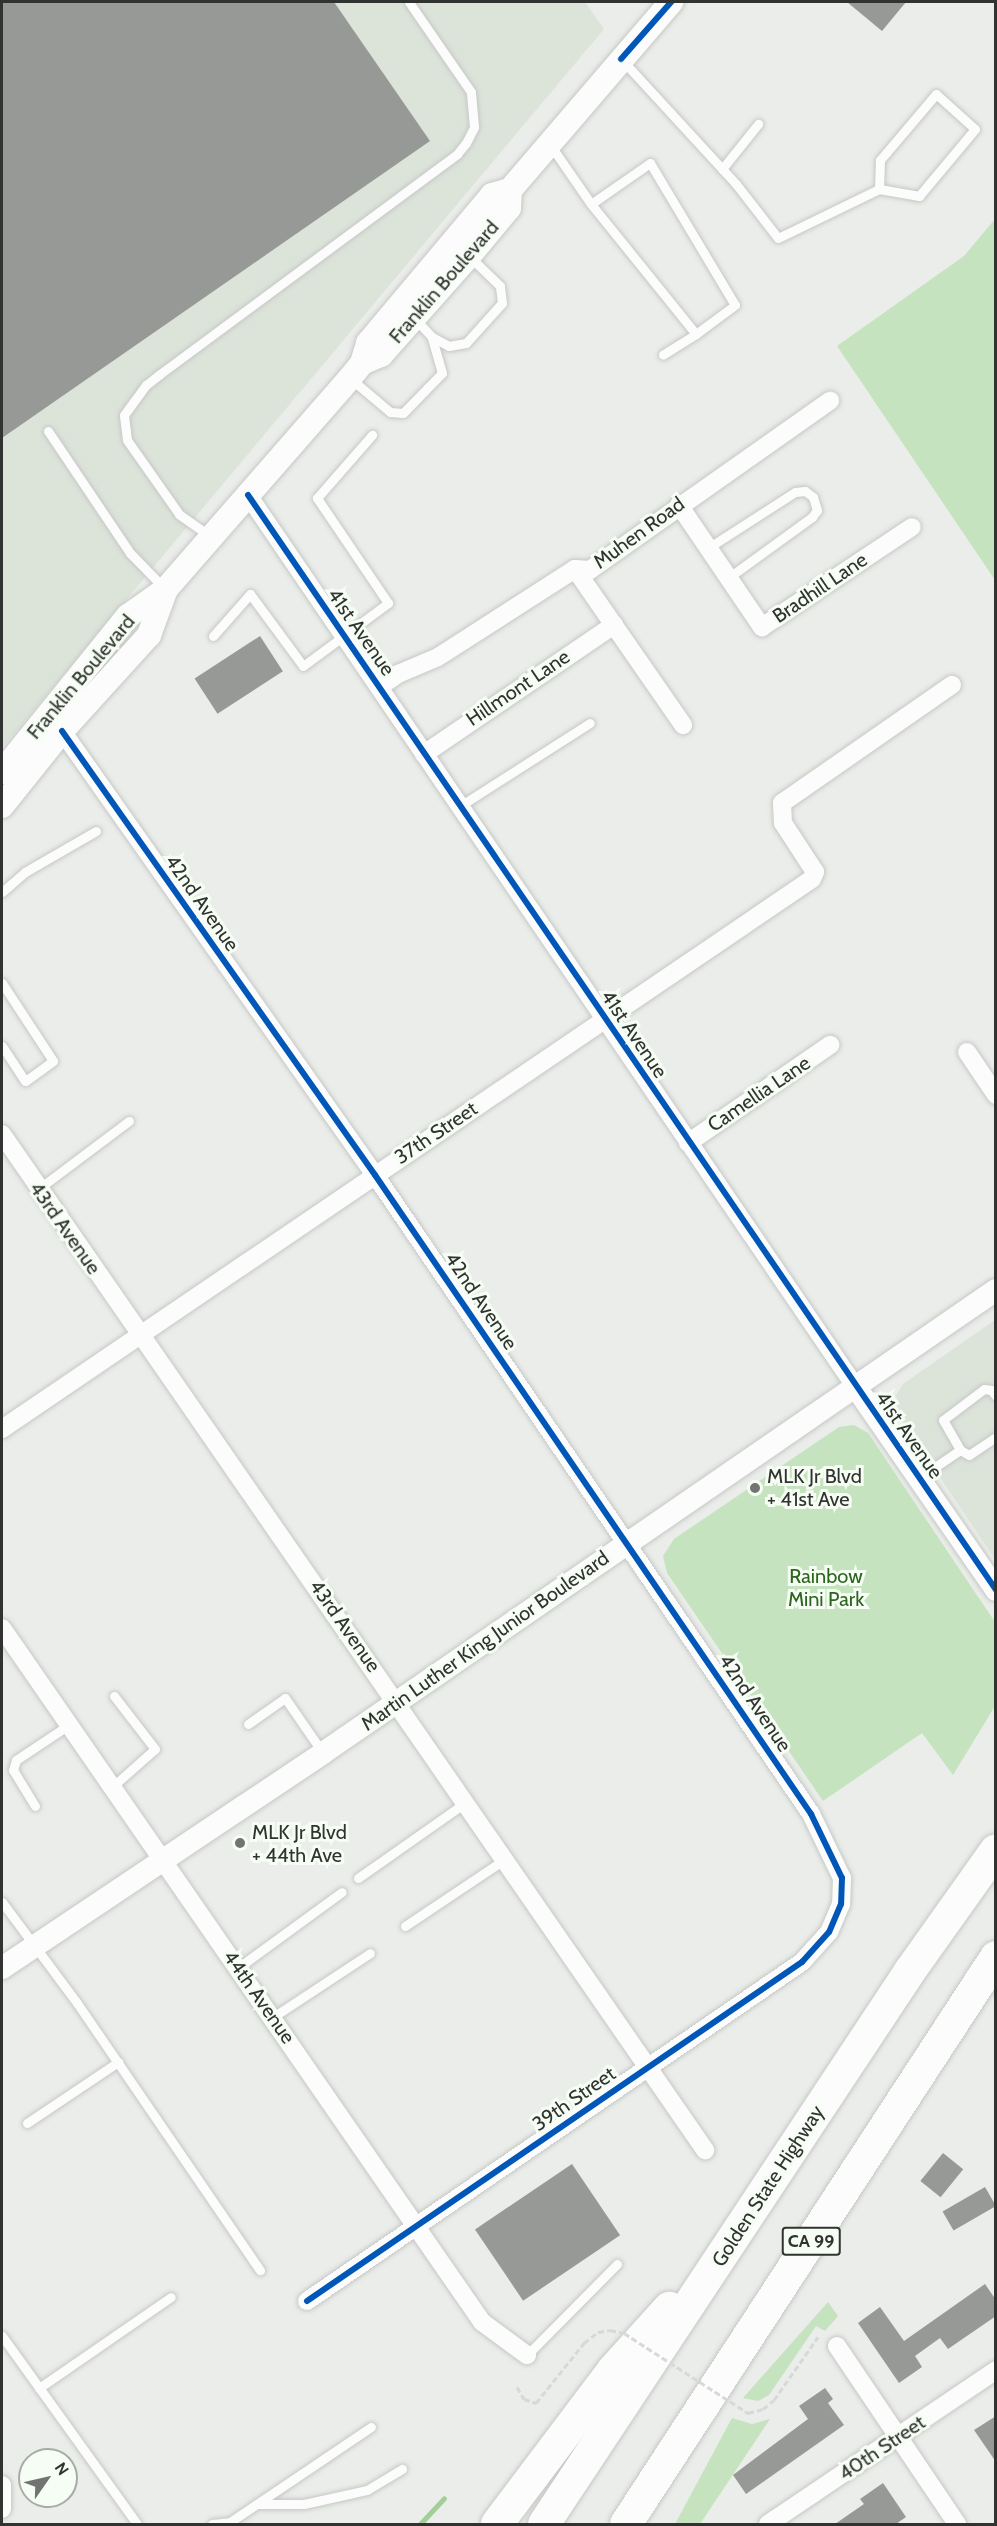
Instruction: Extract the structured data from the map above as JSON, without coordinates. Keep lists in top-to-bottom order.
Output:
{
  "streets": {
    "highway": ["Golden State Highway", "CA 99"],
    "main road": ["Franklin Boulevard"],
    "street": [
      "Muhen Road",
      "Bradhill Lane",
      "41st Avenue",
      "Hillmont Lane",
      "42nd Avenue",
      "Camellia Lane",
      "37th Street",
      "43rd Avenue",
      "Martin Luther King Junior Boulevard",
      "44th Avenue",
      "39th Street",
      "40th Street"
    ]
  },
  "crossings": [
    ["Franklin Boulevard", "41st Avenue"],
    ["Franklin Boulevard", "42nd Avenue"],
    ["Muhen Road", "Bradhill Lane"],
    ["Muhen Road", "41st Avenue"],
    ["41st Avenue", "Hillmont Lane"],
    ["41st Avenue", "Camellia Lane"],
    ["41st Avenue", "37th Street"],
    ["41st Avenue", "Martin Luther King Junior Boulevard"],
    ["42nd Avenue", "37th Street"],
    ["42nd Avenue", "Martin Luther King Junior Boulevard"],
    ["42nd Avenue", "39th Street"],
    ["37th Street", "43rd Avenue"],
    ["43rd Avenue", "Martin Luther King Junior Boulevard"],
    ["43rd Avenue", "39th Street"],
    ["Martin Luther King Junior Boulevard", "44th Avenue"],
    ["44th Avenue", "39th Street"]
  ],
  "parks": ["Rainbow Mini Park"],
  "places": ["MLK Jr Blvd + 41st Ave", "MLK Jr Blvd + 44th Ave"],
  "north": "top right"
}
